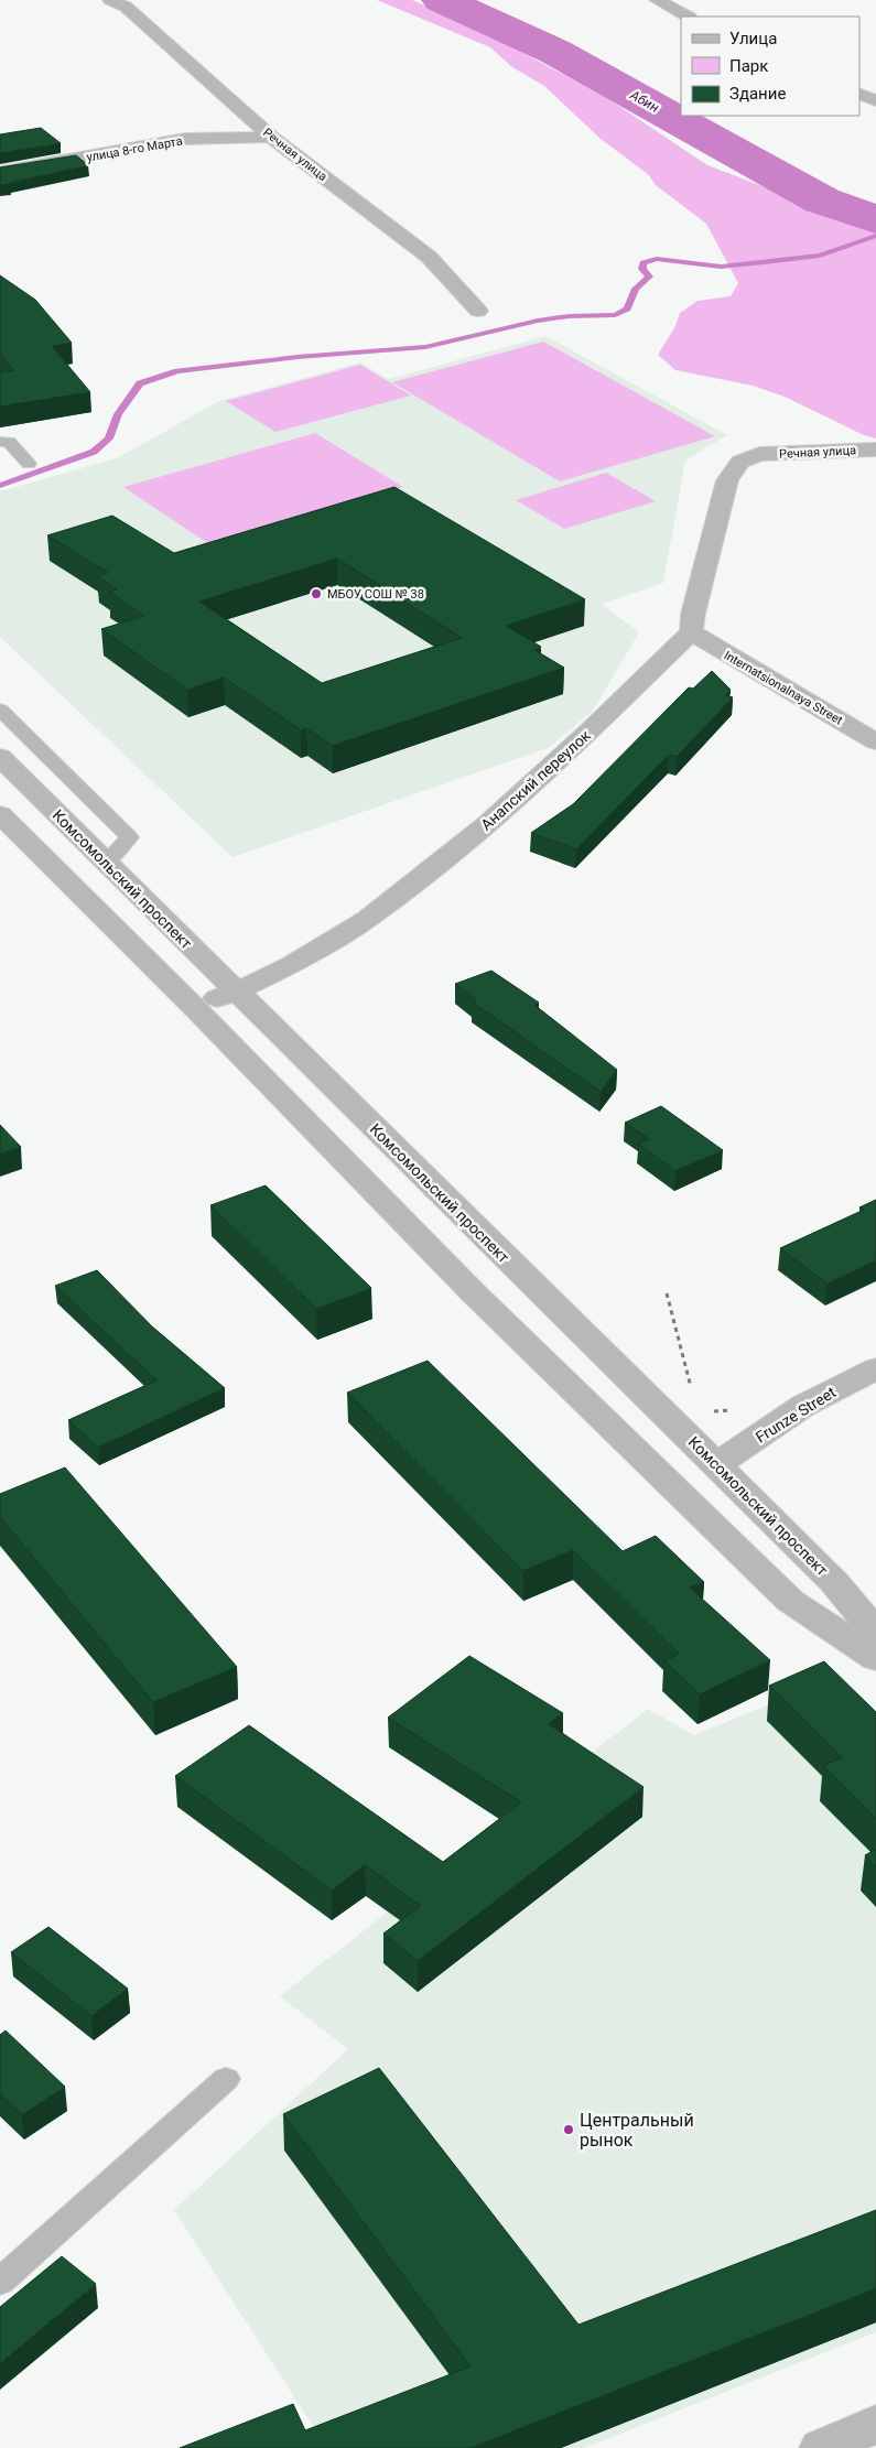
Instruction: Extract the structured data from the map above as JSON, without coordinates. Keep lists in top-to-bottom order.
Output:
{
  "streets": {
    "street": [
      "улица 8-го Марта",
      "Речная улица",
      "Internatsionalnaya Street",
      "Анапский переулок",
      "Комсомольский проспект",
      "Frunze Street"
    ]
  },
  "crossings": [
    ["улица 8-го Марта", "Речная улица"],
    ["Речная улица", "Internatsionalnaya Street"],
    ["Речная улица", "Анапский переулок"],
    ["Internatsionalnaya Street", "Анапский переулок"],
    ["Анапский переулок", "Комсомольский проспект"],
    ["Комсомольский проспект", "Frunze Street"]
  ],
  "water": ["Абин"],
  "places": ["МБОУ СОШ № 38", "Центральный рынок"],
  "legend": ["Улица", "Парк", "Здание"]
}
